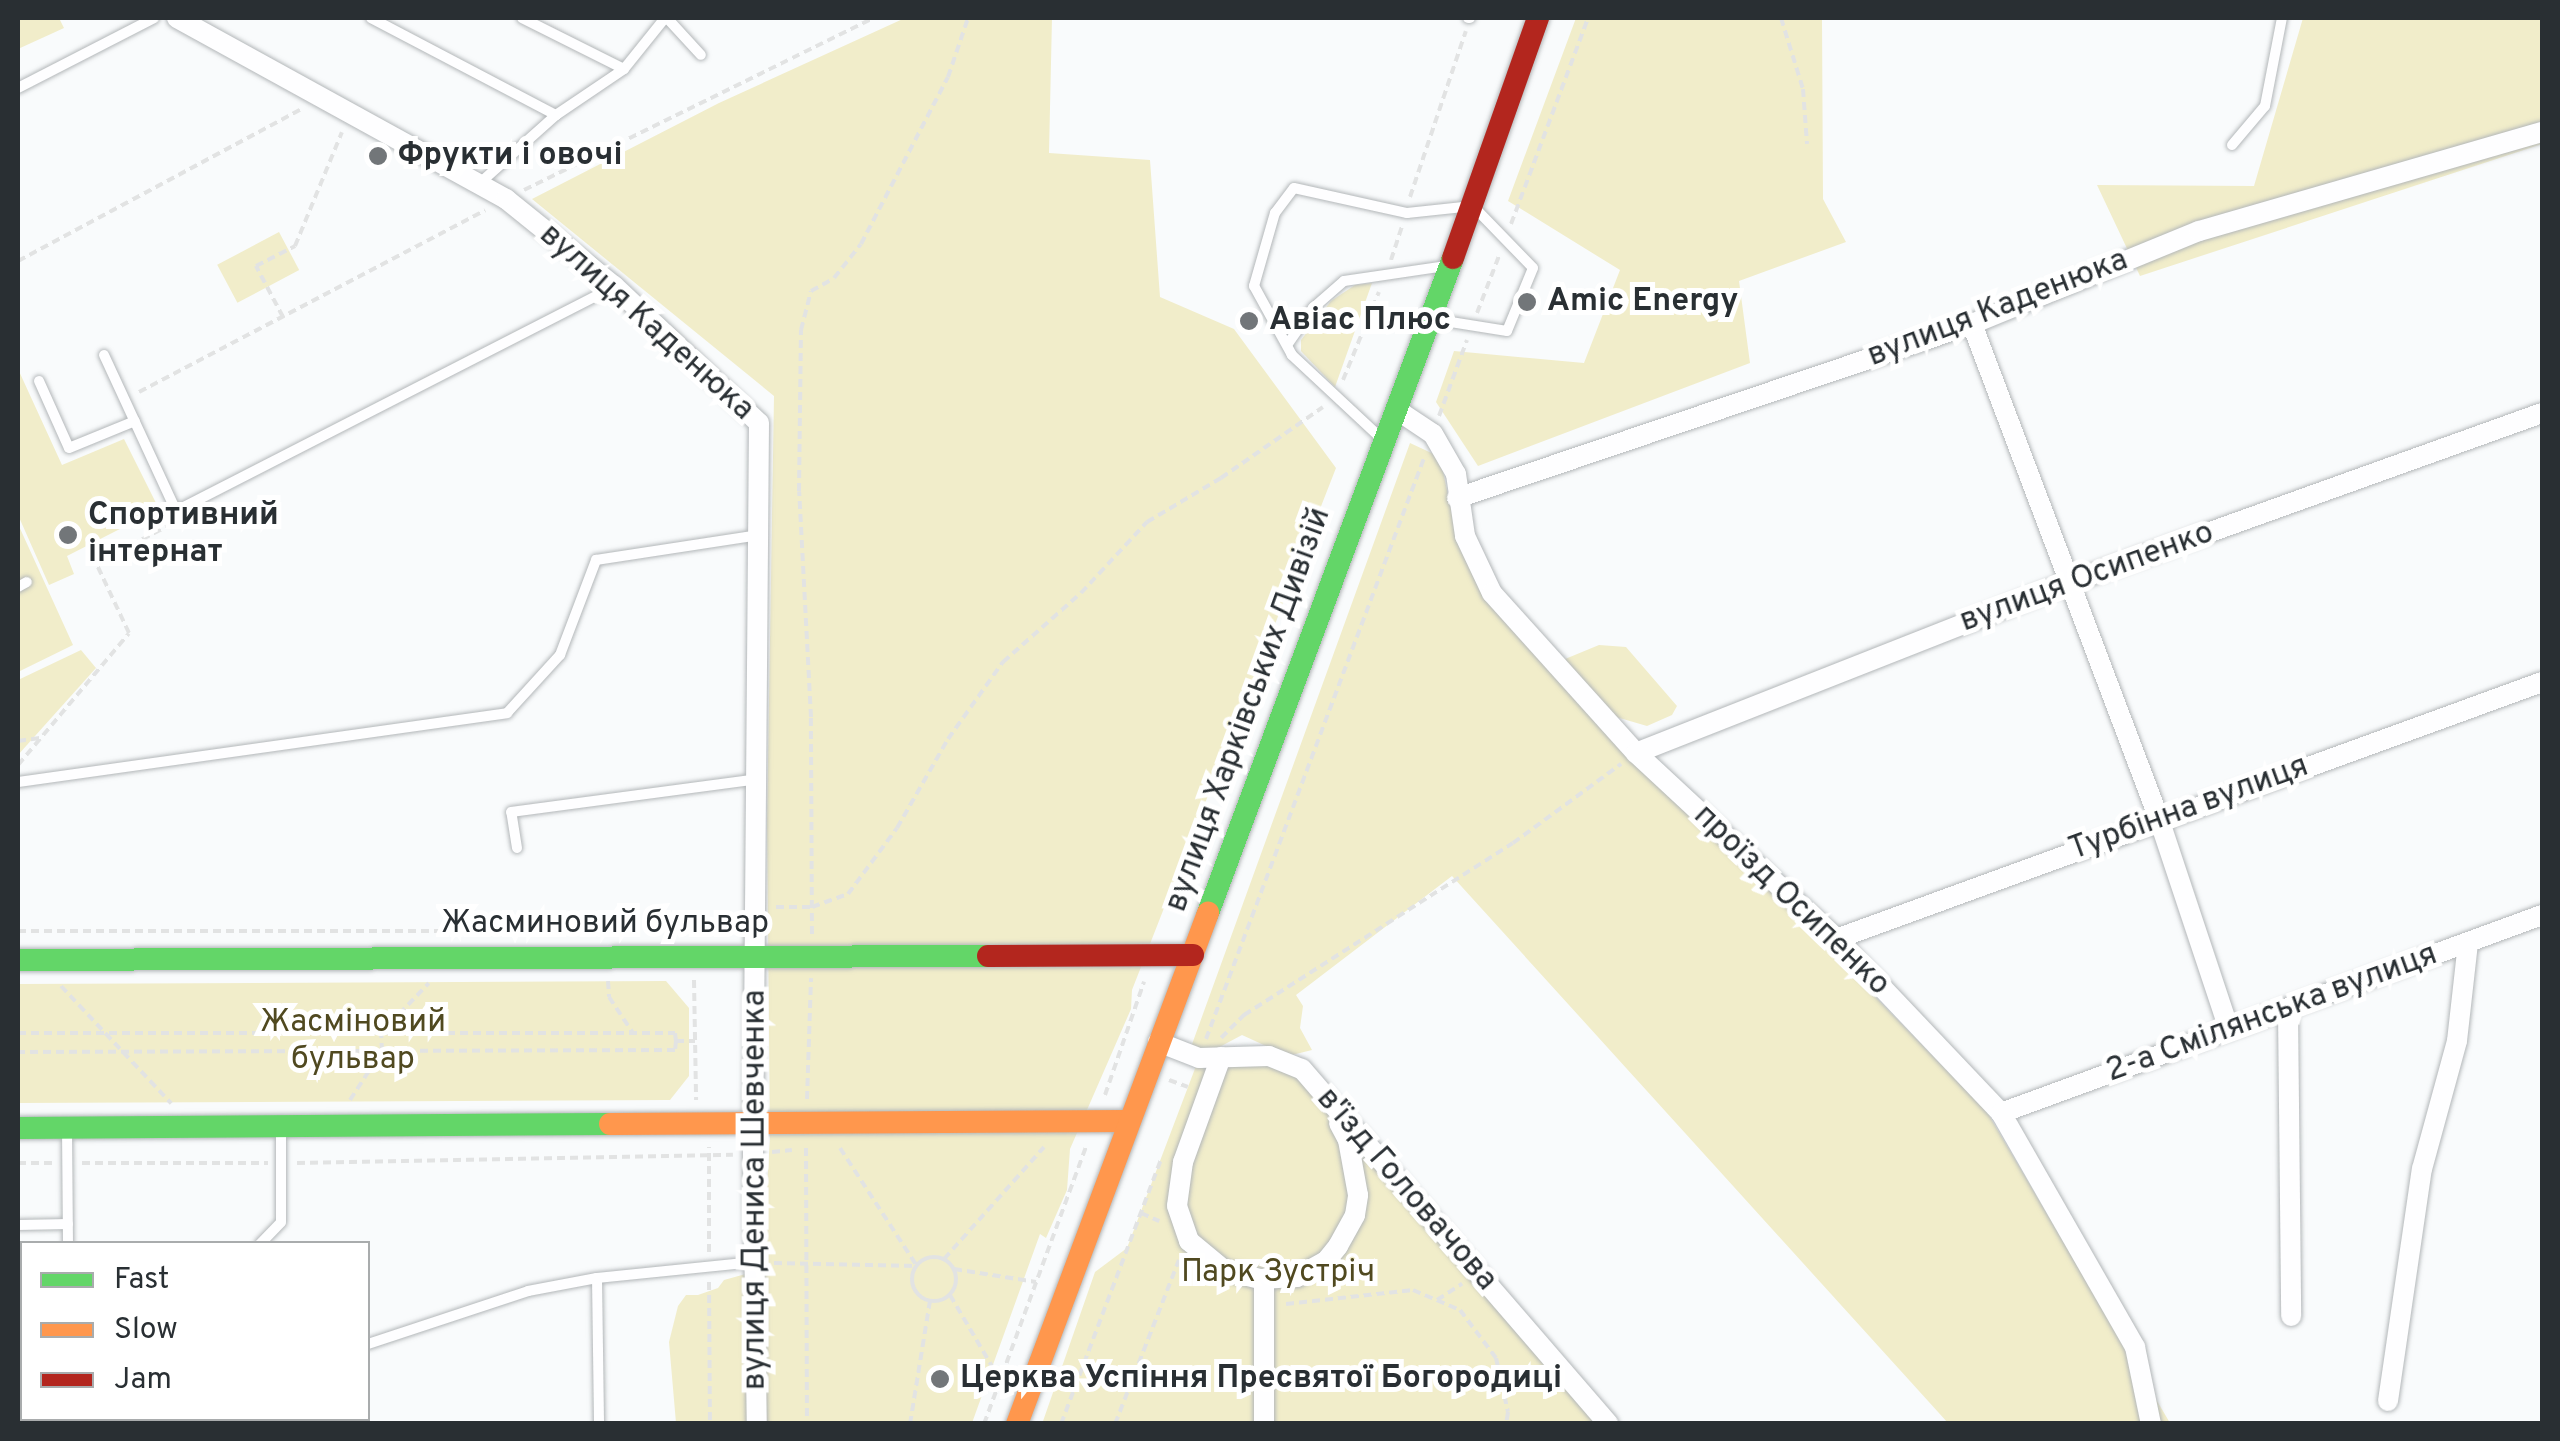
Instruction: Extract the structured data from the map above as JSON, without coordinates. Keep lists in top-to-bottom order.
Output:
{
  "streets": {
    "street": [
      "вулиця Каденюка",
      "вулиця Осипенко",
      "вулиця Харківських Дивізій",
      "Турбінна вулиця",
      "проїзд Осипенко",
      "Жасминовий бульвар",
      "2-а Смілянська вулиця",
      "вулиця Дениса Шевченка",
      "в'їзд Головачова"
    ]
  },
  "crossings": [
    ["вулиця Каденюка", "проїзд Осипенко"],
    ["вулиця Каденюка", "Жасминовий бульвар"],
    ["вулиця Каденюка", "вулиця Дениса Шевченка"],
    ["вулиця Осипенко", "проїзд Осипенко"],
    ["вулиця Харківських Дивізій", "проїзд Осипенко"],
    ["вулиця Харківських Дивізій", "Жасминовий бульвар"],
    ["вулиця Харківських Дивізій", "в'їзд Головачова"],
    ["Турбінна вулиця", "проїзд Осипенко"],
    ["проїзд Осипенко", "2-а Смілянська вулиця"],
    ["Жасминовий бульвар", "вулиця Дениса Шевченка"]
  ],
  "parks": ["Жасміновий бульвар", "Парк Зустріч"],
  "places": [
    "Фрукти і овочі",
    "Amic Energy",
    "Авіас Плюс",
    "Спортивний інтернат",
    "Церква Успіння Пресвятої Богородиці"
  ],
  "legend": ["Fast", "Slow", "Jam"]
}
